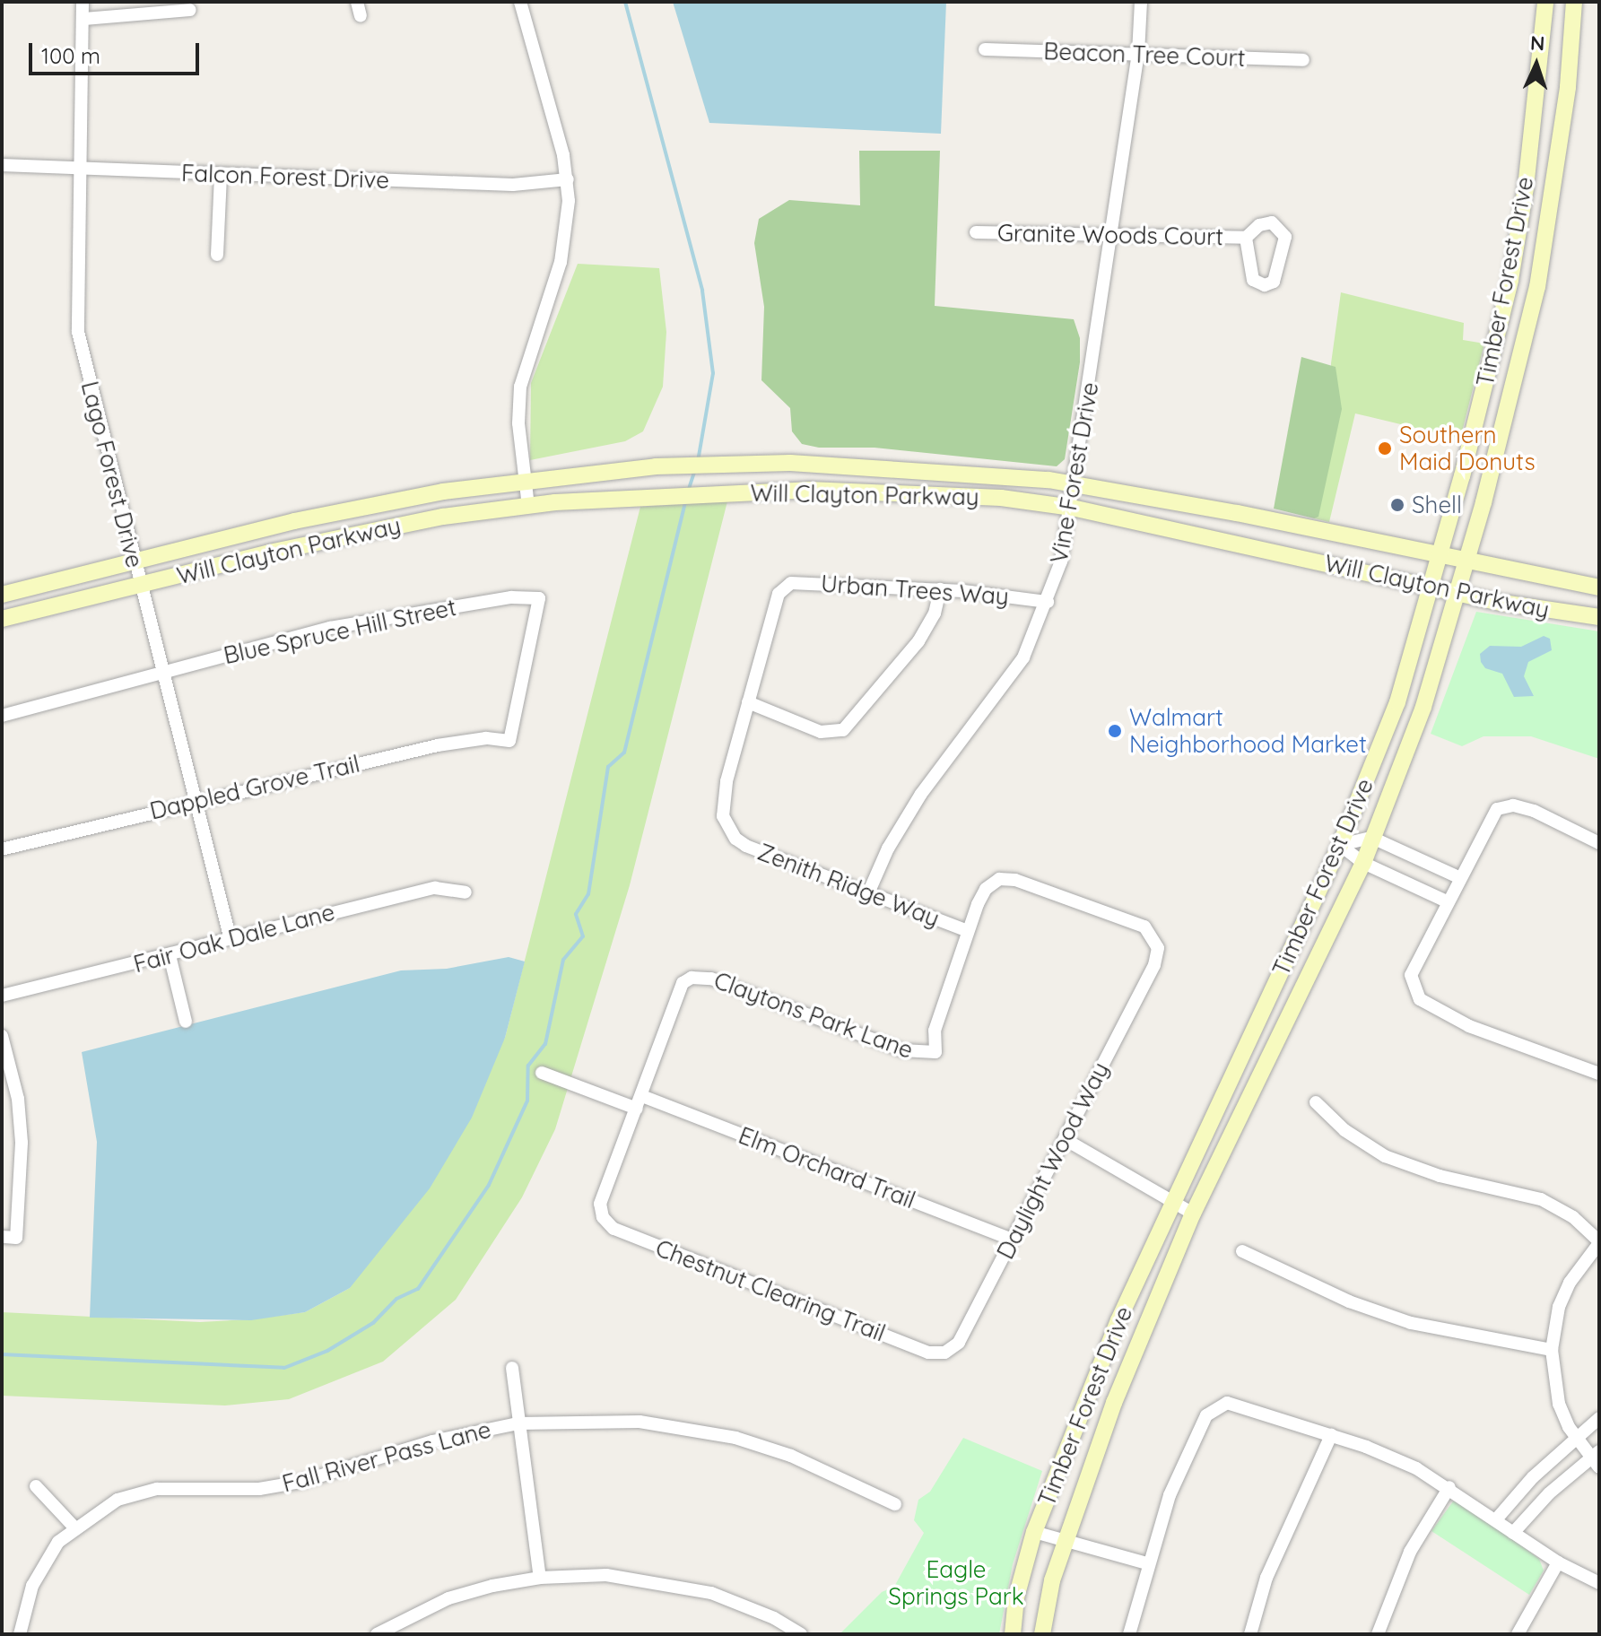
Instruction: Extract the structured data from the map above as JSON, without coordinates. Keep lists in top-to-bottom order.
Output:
{
  "streets": {
    "main road": ["Timber Forest Drive", "Will Clayton Parkway"],
    "street": [
      "Beacon Tree Court",
      "Falcon Forest Drive",
      "Granite Woods Court",
      "Vine Forest Drive",
      "Lago Forest Drive",
      "Urban Trees Way",
      "Blue Spruce Hill Street",
      "Dappled Grove Trail",
      "Zenith Ridge Way",
      "Fair Oak Dale Lane",
      "Claytons Park Lane",
      "Daylight Wood Way",
      "Elm Orchard Trail",
      "Chestnut Clearing Trail",
      "Fall River Pass Lane"
    ]
  },
  "crossings": [
    ["Beacon Tree Court", "Vine Forest Drive"],
    ["Falcon Forest Drive", "Lago Forest Drive"],
    ["Granite Woods Court", "Vine Forest Drive"],
    ["Timber Forest Drive", "Will Clayton Parkway"],
    ["Vine Forest Drive", "Will Clayton Parkway"],
    ["Vine Forest Drive", "Urban Trees Way"],
    ["Vine Forest Drive", "Zenith Ridge Way"],
    ["Lago Forest Drive", "Will Clayton Parkway"],
    ["Lago Forest Drive", "Blue Spruce Hill Street"],
    ["Lago Forest Drive", "Dappled Grove Trail"],
    ["Lago Forest Drive", "Fair Oak Dale Lane"],
    ["Urban Trees Way", "Zenith Ridge Way"],
    ["Blue Spruce Hill Street", "Dappled Grove Trail"],
    ["Zenith Ridge Way", "Claytons Park Lane"],
    ["Zenith Ridge Way", "Daylight Wood Way"],
    ["Claytons Park Lane", "Daylight Wood Way"],
    ["Claytons Park Lane", "Elm Orchard Trail"],
    ["Claytons Park Lane", "Chestnut Clearing Trail"],
    ["Daylight Wood Way", "Elm Orchard Trail"],
    ["Daylight Wood Way", "Chestnut Clearing Trail"],
    ["Elm Orchard Trail", "Chestnut Clearing Trail"]
  ],
  "parks": ["Eagle Springs Park"],
  "places": ["Southern Maid Donuts", "Shell", "Walmart Neighborhood Market"],
  "scale_bar": "100 m",
  "north": "top"
}
